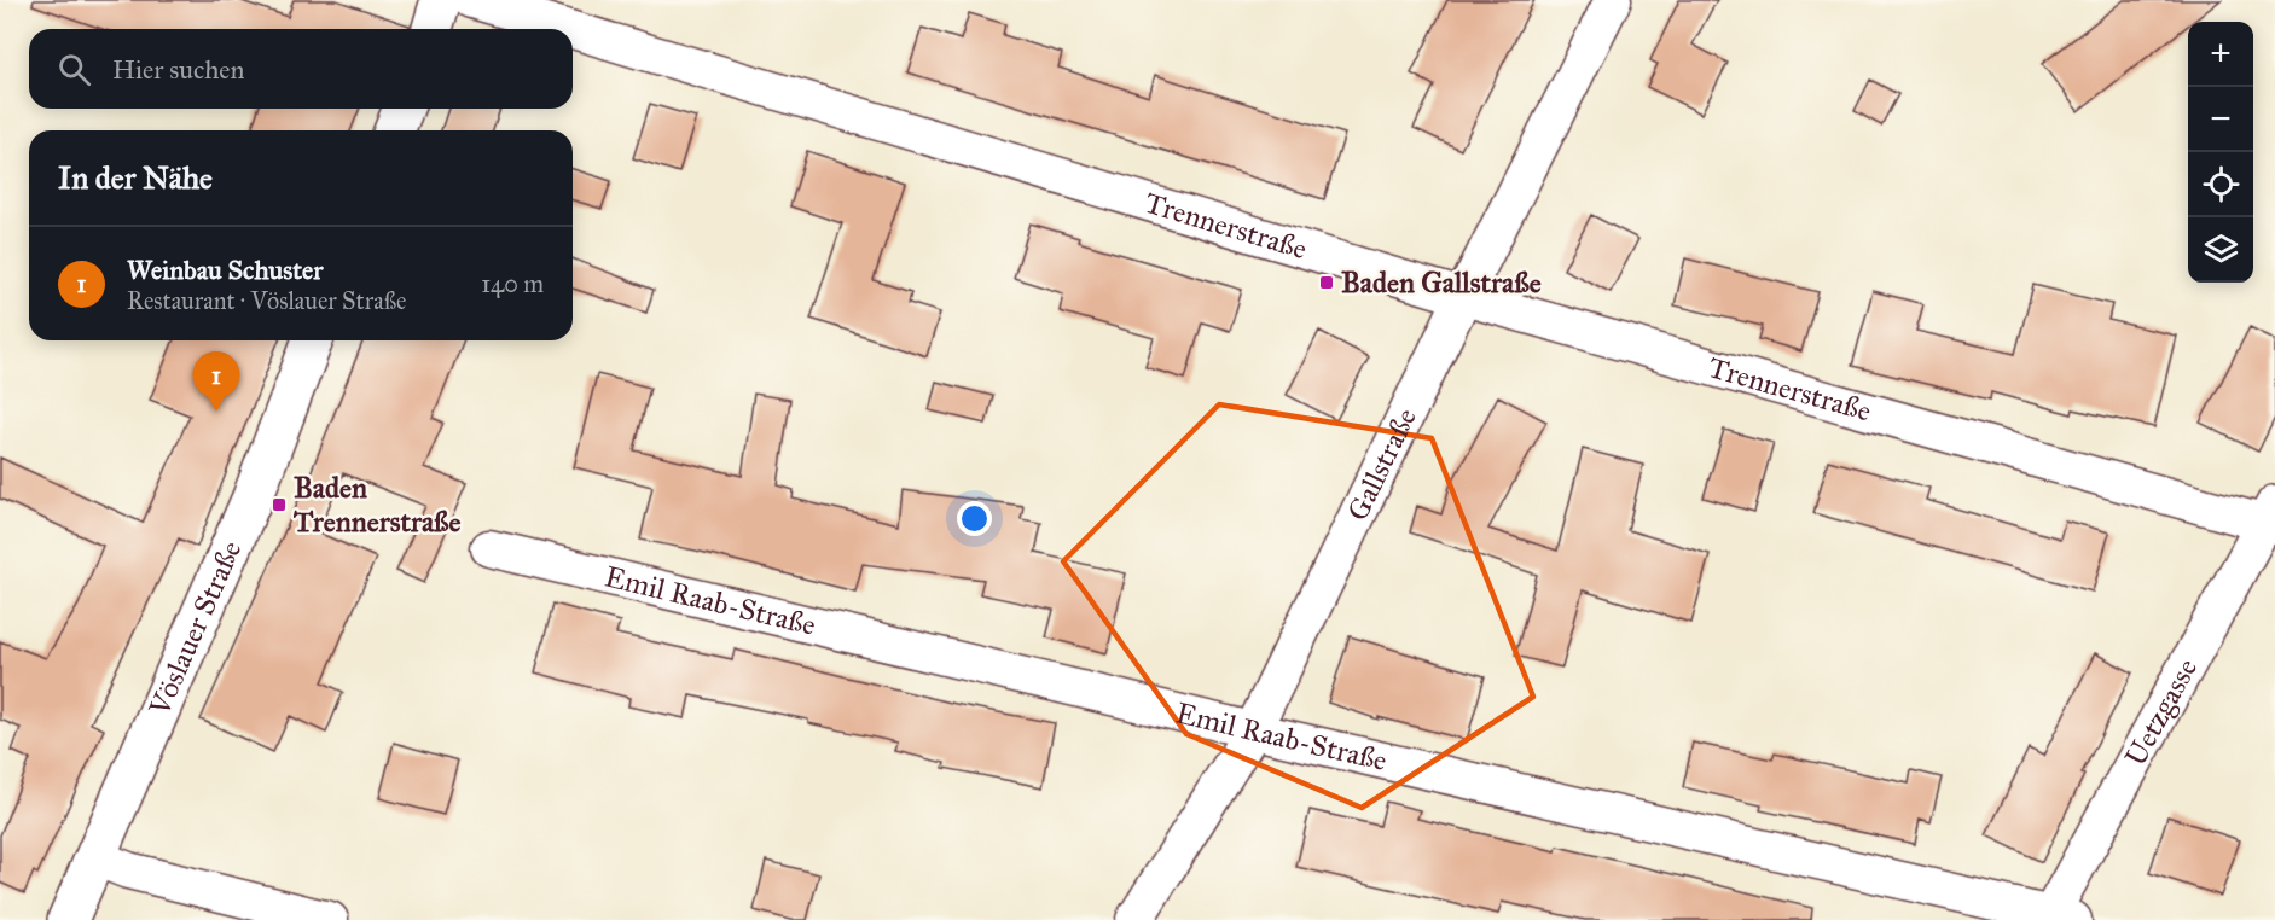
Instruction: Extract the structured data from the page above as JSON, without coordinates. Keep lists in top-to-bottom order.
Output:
{
  "streets": {
    "street": [
      "Trennerstraße",
      "Gallstraße",
      "Emil Raab-Straße",
      "Vöslauer Straße",
      "Uetzgasse"
    ]
  },
  "crossings": [
    ["Trennerstraße", "Gallstraße"],
    ["Trennerstraße", "Uetzgasse"],
    ["Gallstraße", "Emil Raab-Straße"],
    ["Emil Raab-Straße", "Uetzgasse"]
  ],
  "places": {
    "transit": ["Baden Gallstraße", "Baden Trennerstraße"]
  },
  "page": {
    "map_buttons": ["+", "−"],
    "search": "Hier suchen",
    "heading": "In der Nähe",
    "list": [
      {
        "mark": "1",
        "name": "Weinbau Schuster",
        "note": "Restaurant · Vöslauer Straße",
        "value": "140 m"
      }
    ],
    "pins": "1"
  }
}
